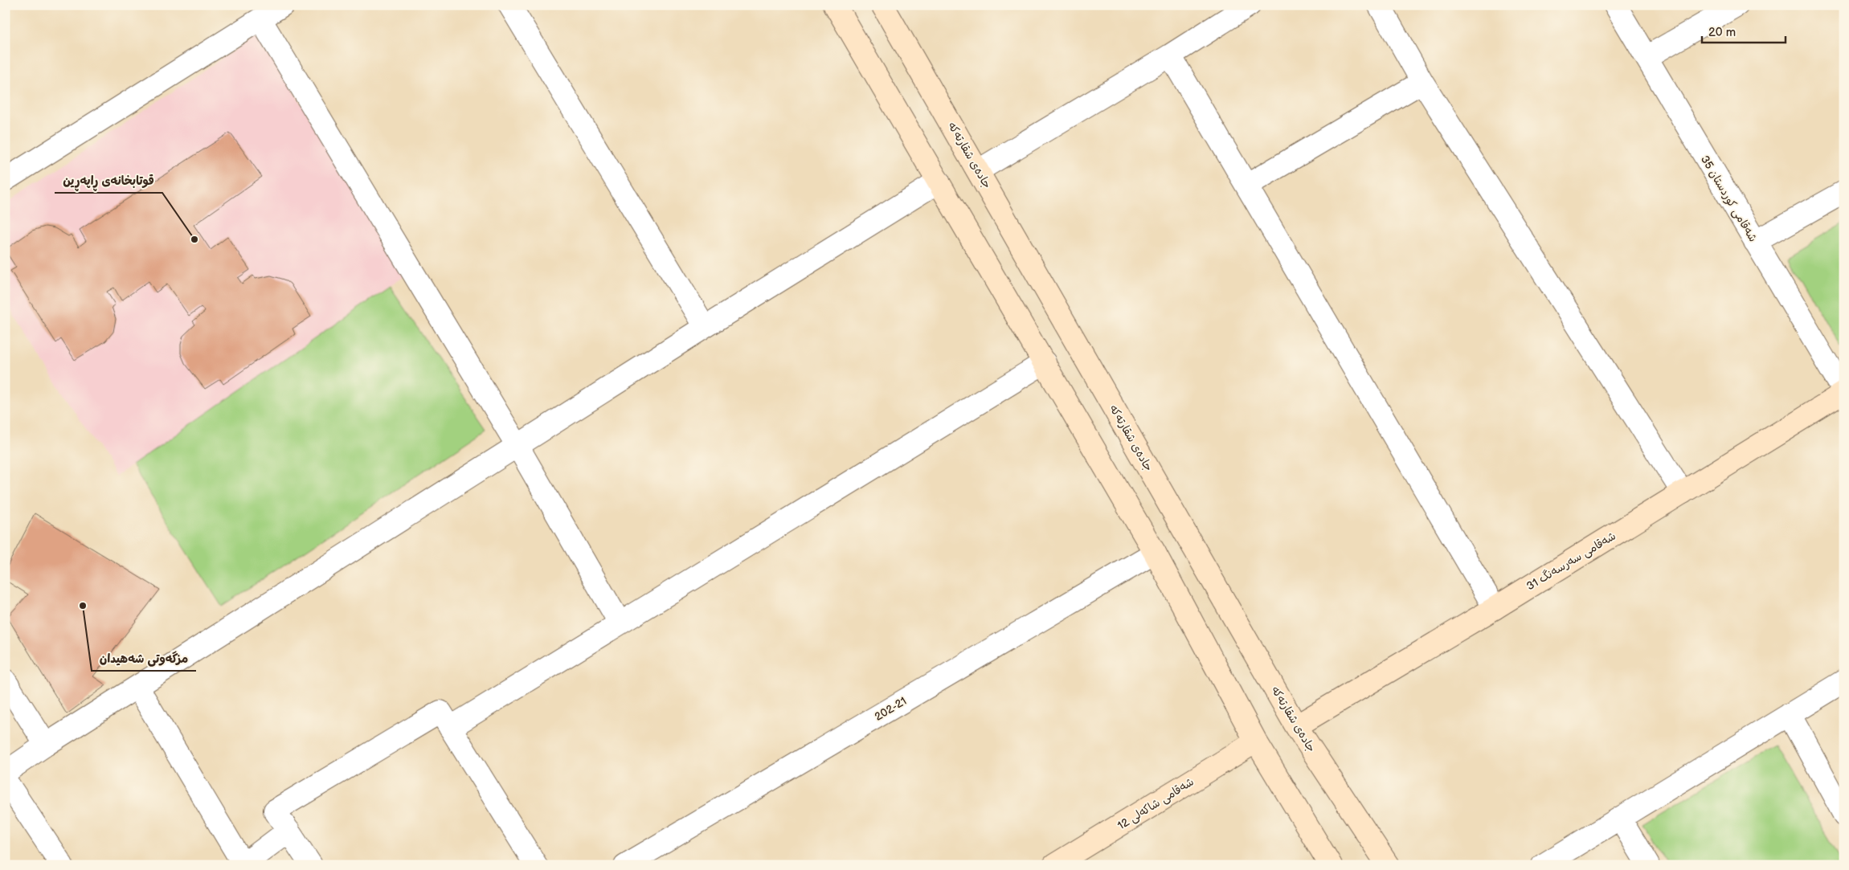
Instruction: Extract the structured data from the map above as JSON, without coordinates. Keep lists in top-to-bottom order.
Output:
{
  "streets": {
    "main road": ["جادەی شقارتەکە", "شەقامی سەرسەنگ 31", "شەقامی شاکەلی 12"],
    "street": ["شەقامی کوردستان 35", "202-21"]
  },
  "crossings": [
    ["جادەی شقارتەکە", "شەقامی سەرسەنگ 31"],
    ["شەقامی کوردستان 35", "شەقامی سەرسەنگ 31"]
  ],
  "places": ["قوتابخانەی ڕاپەڕین", "مزگەوتی شەهیدان"],
  "scale_bar": "20 m"
}
